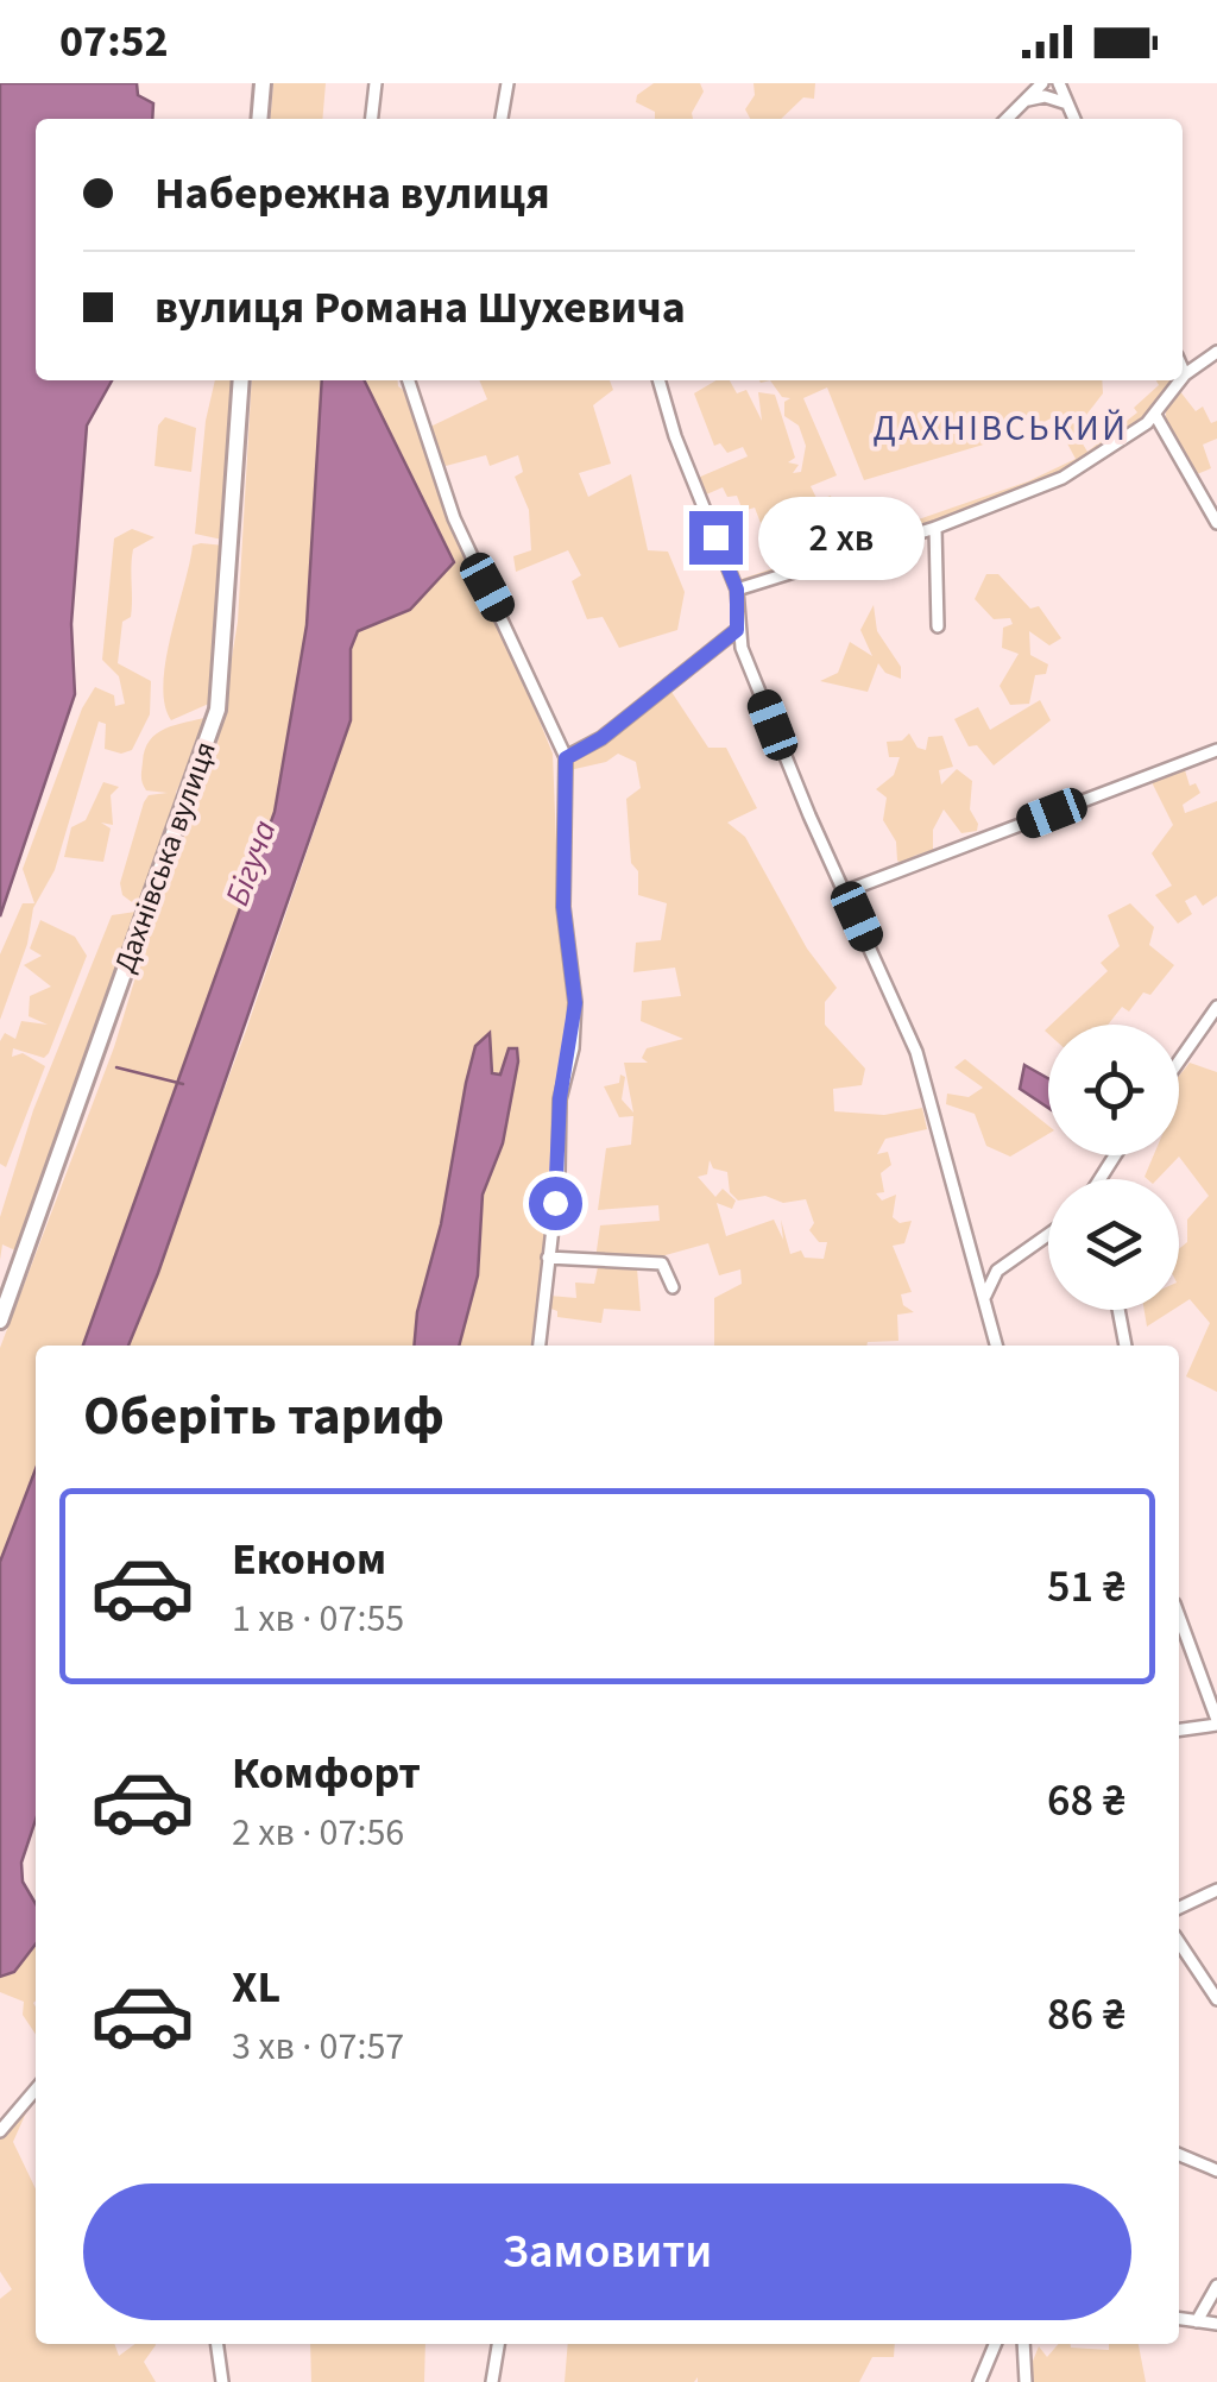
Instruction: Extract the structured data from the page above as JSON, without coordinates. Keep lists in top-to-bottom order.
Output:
{
  "streets": {
    "street": ["Дахнівська вулиця"]
  },
  "districts": ["ДАХНІВСЬКИЙ"],
  "water": ["Бігуча"],
  "page": {
    "status": "07:52",
    "banner": ["Набережна вулиця", "вулиця Романа Шухевича"],
    "bubble": "2 хв",
    "heading": "Оберіть тариф",
    "list": [
      {
        "name": "Економ",
        "note": "1 хв · 07:55",
        "value": "51 ₴"
      },
      {
        "name": "Комфорт",
        "note": "2 хв · 07:56",
        "value": "68 ₴"
      },
      {
        "name": "XL",
        "note": "3 хв · 07:57",
        "value": "86 ₴"
      }
    ],
    "buttons": "Замовити"
  }
}
